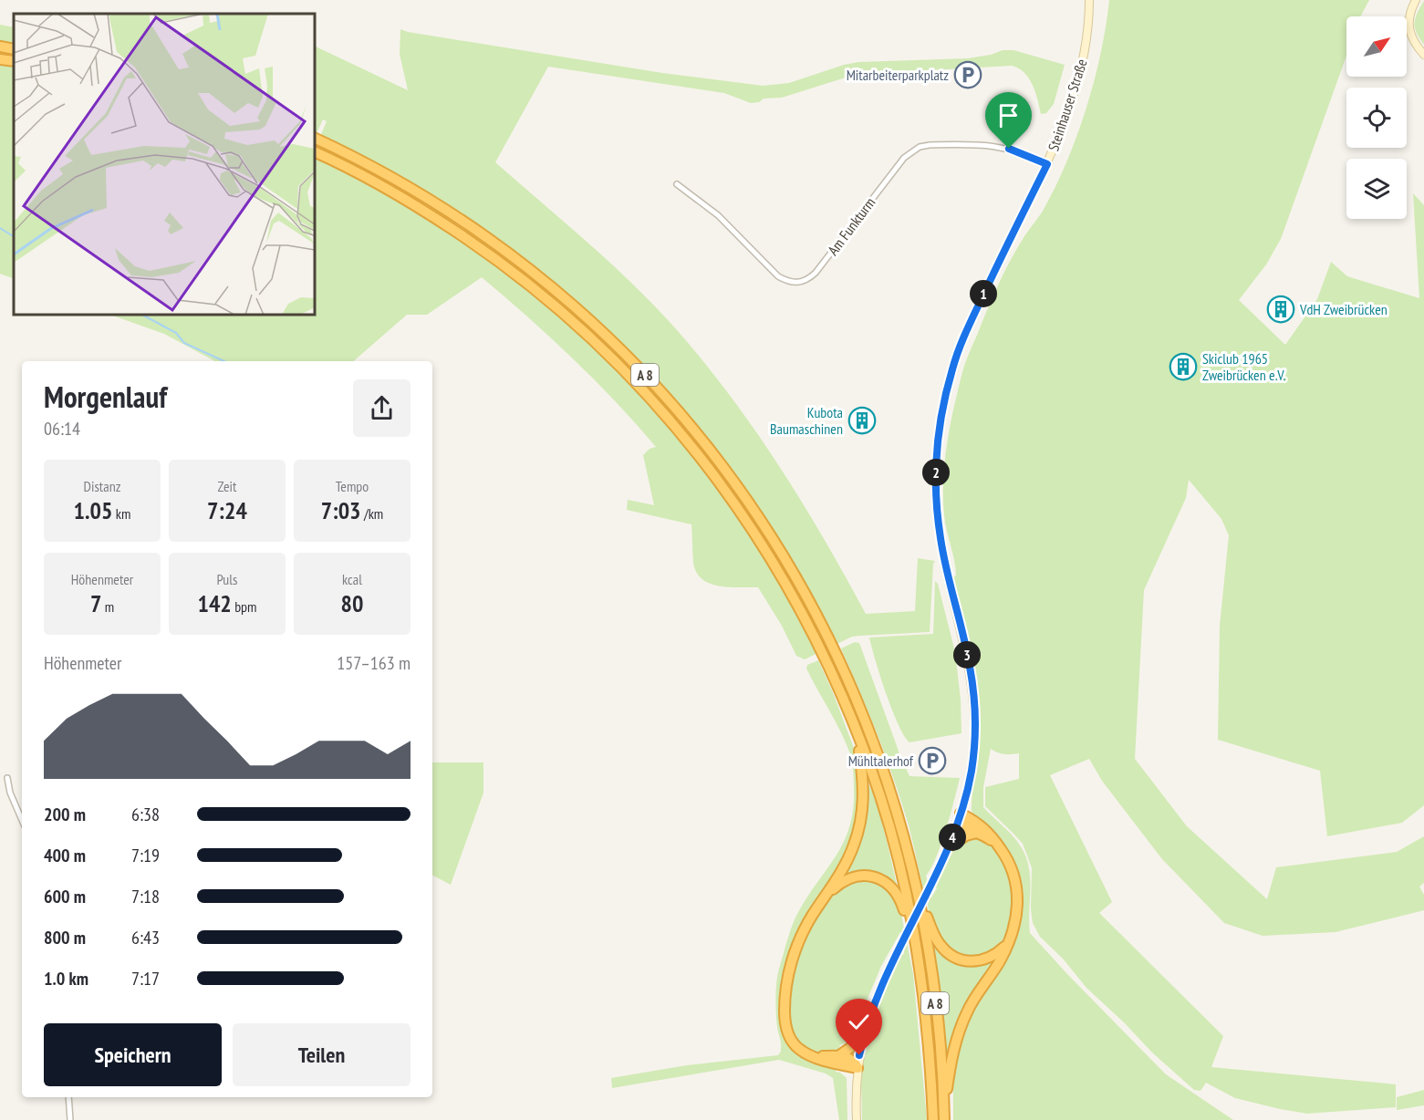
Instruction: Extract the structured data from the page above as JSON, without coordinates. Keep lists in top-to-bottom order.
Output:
{
  "streets": {
    "highway": ["A 8"],
    "main road": ["Steinhauser Straße"],
    "street": ["Am Funkturm"]
  },
  "crossings": [
    ["Steinhauser Straße", "Am Funkturm"]
  ],
  "places": {
    "parking": ["Mitarbeiterparkplatz", "Mühltalerhof"],
    "building": ["VdH Zweibrücken", "Skiclub 1965 Zweibrücken e.V.", "Kubota Baumaschinen"]
  },
  "north": "top right",
  "page": {
    "pins": [
      "1",
      "2",
      "3",
      "4"
    ],
    "heading": ["Morgenlauf", "06:14"],
    "stats": [
      ["Distanz", "1.05 km"],
      ["Zeit", "7:24"],
      ["Tempo", "7:03 /km"],
      ["Höhenmeter", "7 m"],
      ["Puls", "142 bpm"],
      ["kcal", "80"]
    ],
    "chart": ["Höhenmeter", "157–163 m"],
    "list": [
      {
        "name": "200 m",
        "note": "6:38"
      },
      {
        "name": "400 m",
        "note": "7:19"
      },
      {
        "name": "600 m",
        "note": "7:18"
      },
      {
        "name": "800 m",
        "note": "6:43"
      },
      {
        "name": "1.0 km",
        "note": "7:17"
      }
    ],
    "buttons": ["Speichern", "Teilen"]
  }
}
